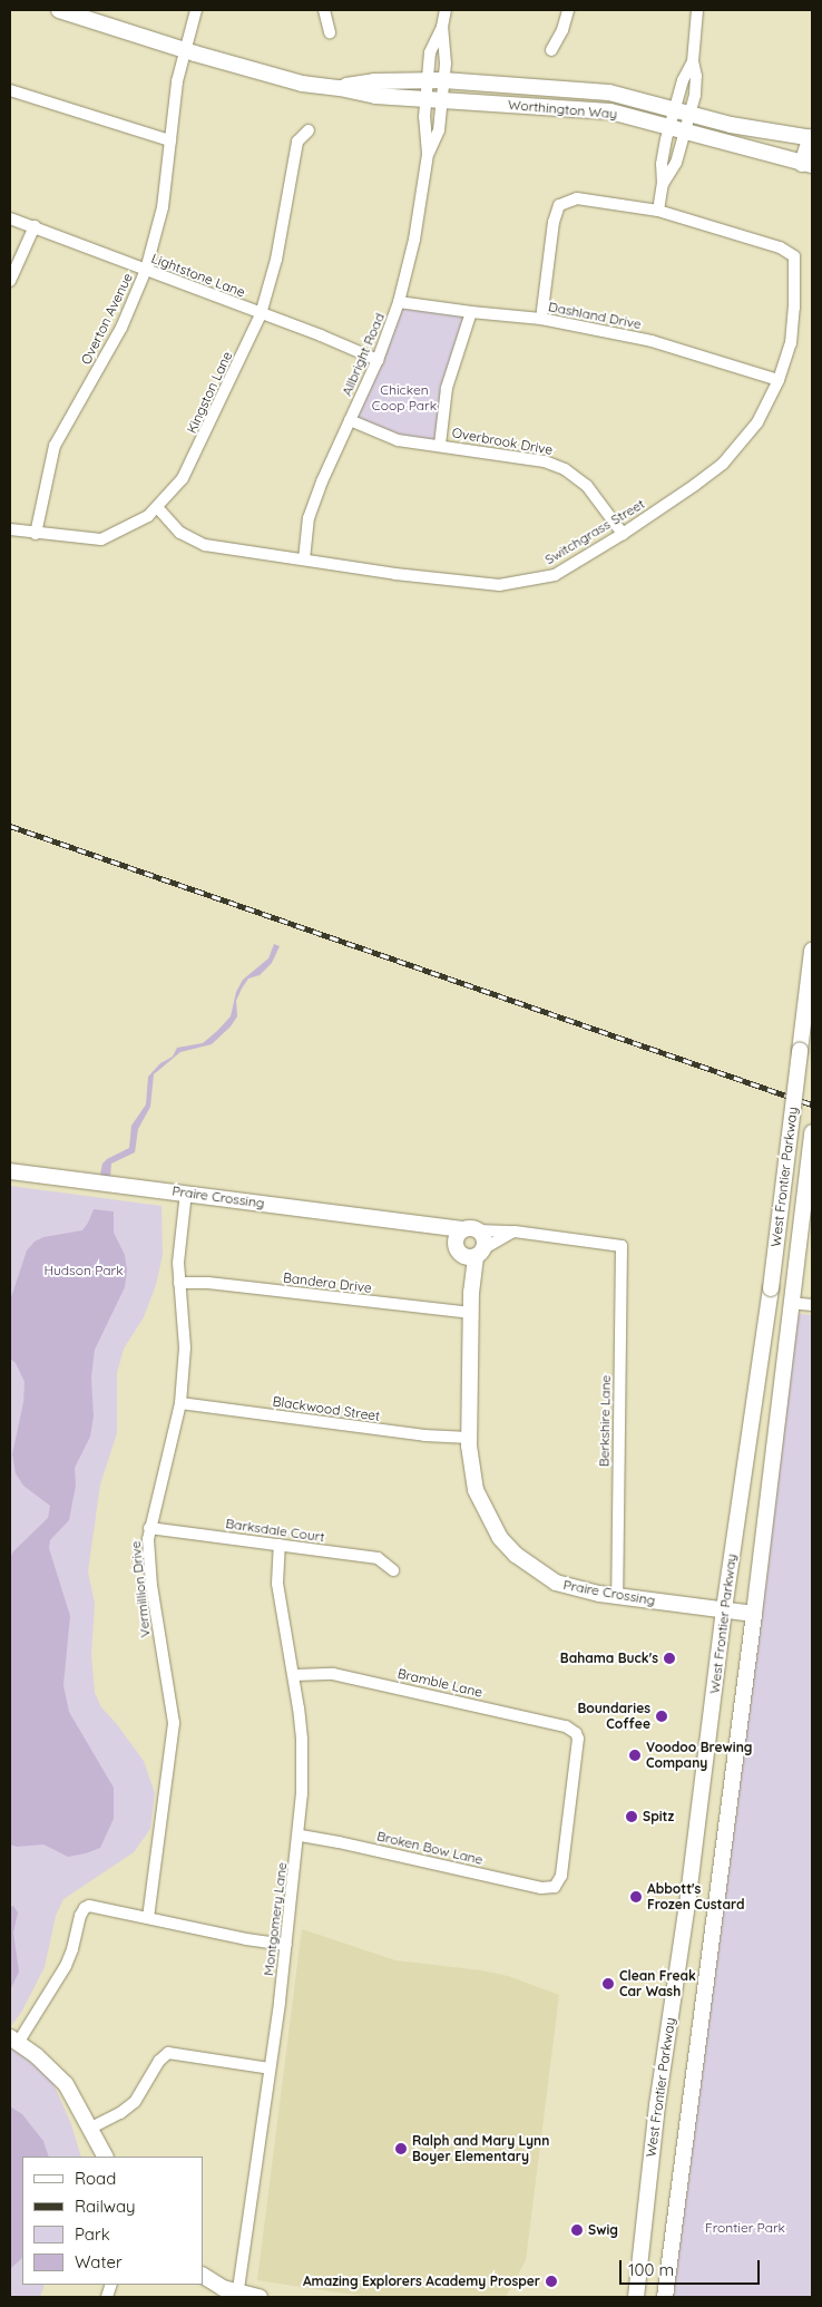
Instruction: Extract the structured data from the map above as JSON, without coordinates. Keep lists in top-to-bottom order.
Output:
{
  "streets": {
    "street": [
      "Worthington Way",
      "Lightstone Lane",
      "Dashland Drive",
      "Overton Avenue",
      "Allbright Road",
      "Kingston Lane",
      "Overbrook Drive",
      "Switchgrass Street",
      "West Frontier Parkway",
      "Praire Crossing",
      "Bandera Drive",
      "Blackwood Street",
      "Berkshire Lane",
      "Barksdale Court",
      "Vermillion Drive",
      "Bramble Lane",
      "Broken Bow Lane",
      "Montgomery Lane"
    ]
  },
  "crossings": [
    ["Worthington Way", "Overton Avenue"],
    ["Worthington Way", "Allbright Road"],
    ["Lightstone Lane", "Overton Avenue"],
    ["Lightstone Lane", "Allbright Road"],
    ["Lightstone Lane", "Kingston Lane"],
    ["Dashland Drive", "Allbright Road"],
    ["Dashland Drive", "Switchgrass Street"],
    ["Overton Avenue", "Kingston Lane"],
    ["Allbright Road", "Overbrook Drive"],
    ["Allbright Road", "Switchgrass Street"],
    ["Kingston Lane", "Switchgrass Street"],
    ["Overbrook Drive", "Switchgrass Street"],
    ["West Frontier Parkway", "Praire Crossing"],
    ["Praire Crossing", "Bandera Drive"],
    ["Praire Crossing", "Blackwood Street"],
    ["Praire Crossing", "Berkshire Lane"],
    ["Praire Crossing", "Vermillion Drive"],
    ["Bandera Drive", "Vermillion Drive"],
    ["Blackwood Street", "Vermillion Drive"],
    ["Barksdale Court", "Vermillion Drive"],
    ["Barksdale Court", "Montgomery Lane"],
    ["Bramble Lane", "Broken Bow Lane"],
    ["Bramble Lane", "Montgomery Lane"],
    ["Broken Bow Lane", "Montgomery Lane"]
  ],
  "parks": ["Chicken Coop Park", "Hudson Park", "Frontier Park"],
  "places": [
    "Bahama Buck's",
    "Boundaries Coffee",
    "Voodoo Brewing Company",
    "Spitz",
    "Abbott's Frozen Custard",
    "Clean Freak Car Wash",
    "Ralph and Mary Lynn Boyer Elementary",
    "Swig",
    "Amazing Explorers Academy Prosper"
  ],
  "legend": [
    "Road",
    "Railway",
    "Park",
    "Water"
  ],
  "scale_bar": "100 m"
}
